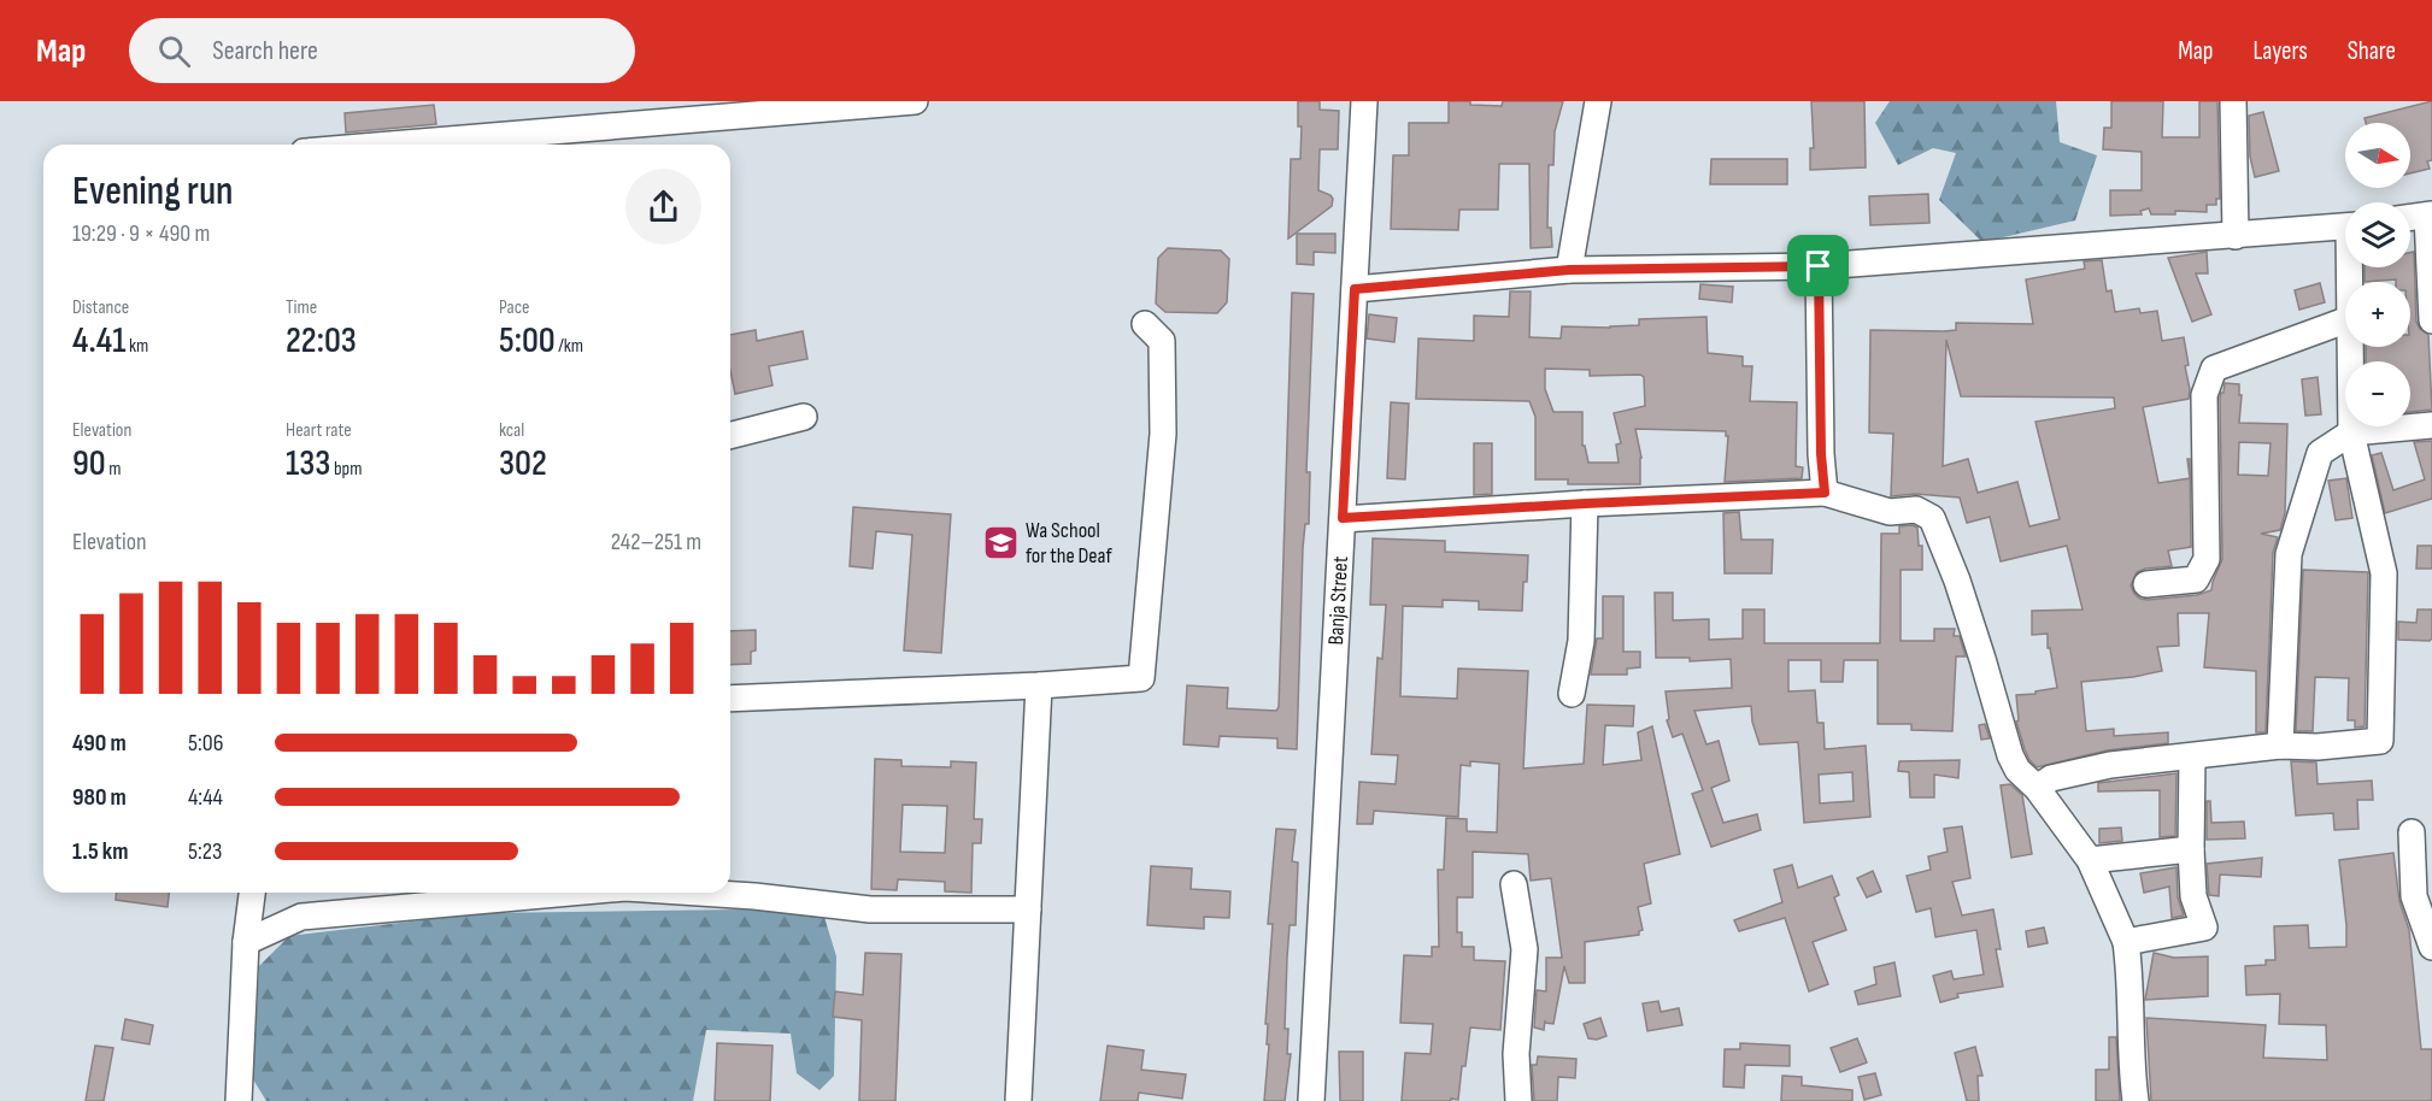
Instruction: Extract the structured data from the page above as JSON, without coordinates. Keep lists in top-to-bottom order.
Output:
{
  "streets": {
    "street": ["Banja Street"]
  },
  "places": {
    "school or university": ["Wa School for the Deaf"]
  },
  "north": "right",
  "page": {
    "header": "Map",
    "search": "Search here",
    "nav": ["Map", "Layers", "Share"],
    "map_buttons": ["+", "−"],
    "heading": ["Evening run", "19:29 · 9 × 490 m"],
    "stats": [
      ["Distance", "4.41 km"],
      ["Time", "22:03"],
      ["Pace", "5:00 /km"],
      ["Elevation", "90 m"],
      ["Heart rate", "133 bpm"],
      ["kcal", "302"]
    ],
    "chart": ["Elevation", "242–251 m"],
    "list": [
      {
        "name": "490 m",
        "note": "5:06"
      },
      {
        "name": "980 m",
        "note": "4:44"
      },
      {
        "name": "1.5 km",
        "note": "5:23"
      }
    ]
  }
}
